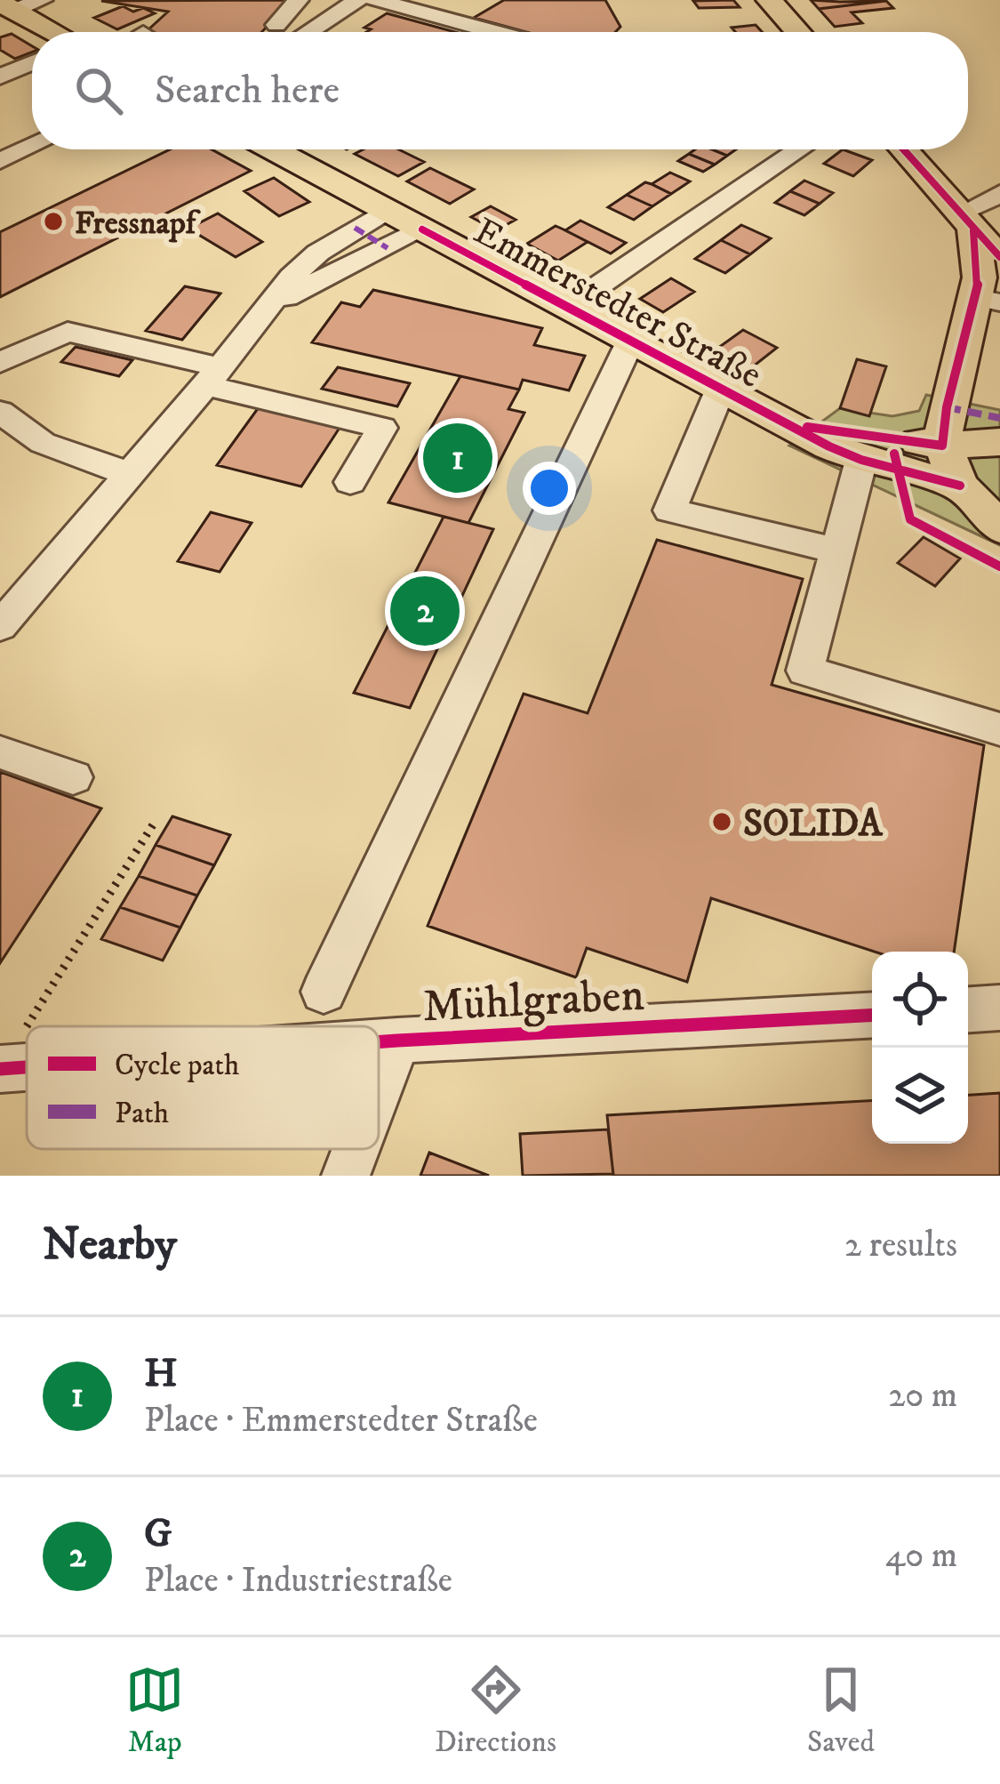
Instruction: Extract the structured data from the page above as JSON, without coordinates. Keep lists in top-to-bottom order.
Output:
{
  "streets": {
    "main road": ["Emmerstedter Straße"],
    "street": ["Mühlgraben"]
  },
  "places": ["Fressnapf", "SOLIDA"],
  "legend": ["Cycle path", "Path"],
  "page": {
    "search": "Search here",
    "pins": ["1", "2"],
    "heading": ["Nearby", "2 results"],
    "list": [
      {
        "mark": "1",
        "name": "H",
        "note": "Place · Emmerstedter Straße",
        "value": "20 m"
      },
      {
        "mark": "2",
        "name": "G",
        "note": "Place · Industriestraße",
        "value": "40 m"
      }
    ],
    "nav": ["Map", "Directions", "Saved"]
  }
}
